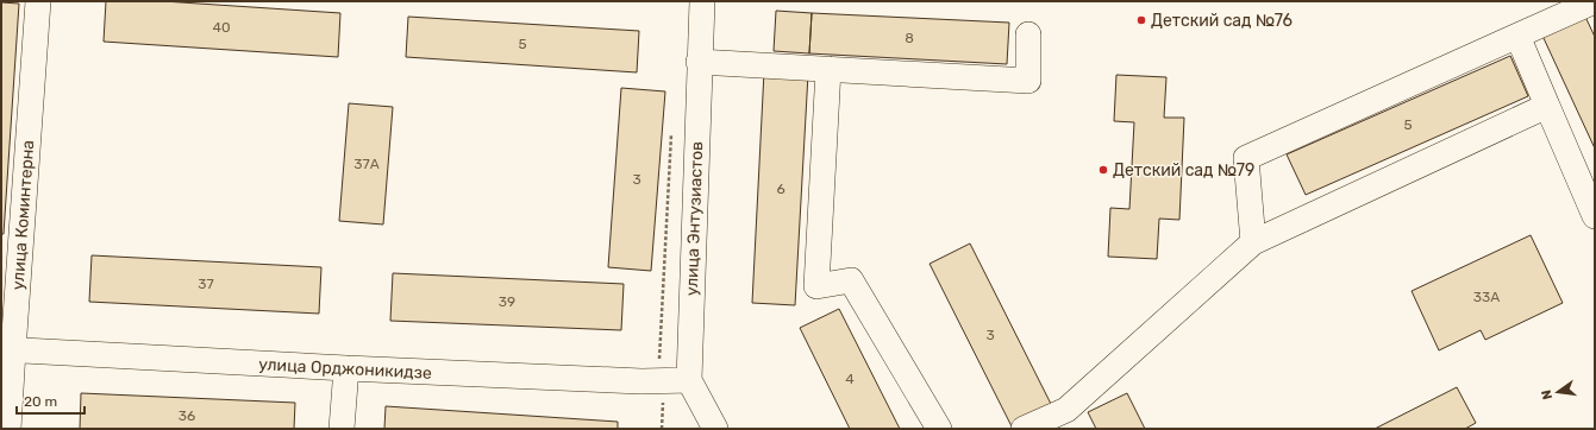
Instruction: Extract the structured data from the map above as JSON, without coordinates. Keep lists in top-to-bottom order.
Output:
{
  "streets": {
    "street": ["улица Коминтерна", "улица Энтузиастов", "улица Орджоникидзе"]
  },
  "crossings": [
    ["улица Коминтерна", "улица Орджоникидзе"],
    ["улица Энтузиастов", "улица Орджоникидзе"]
  ],
  "places": ["Детский сад №76", "Детский сад №79"],
  "house_numbers": [
    "40",
    "8",
    "5",
    "5",
    "37А",
    "3",
    "6",
    "37",
    "33А",
    "39",
    "3",
    "4",
    "36"
  ],
  "scale_bar": "20 m",
  "north": "left"
}
